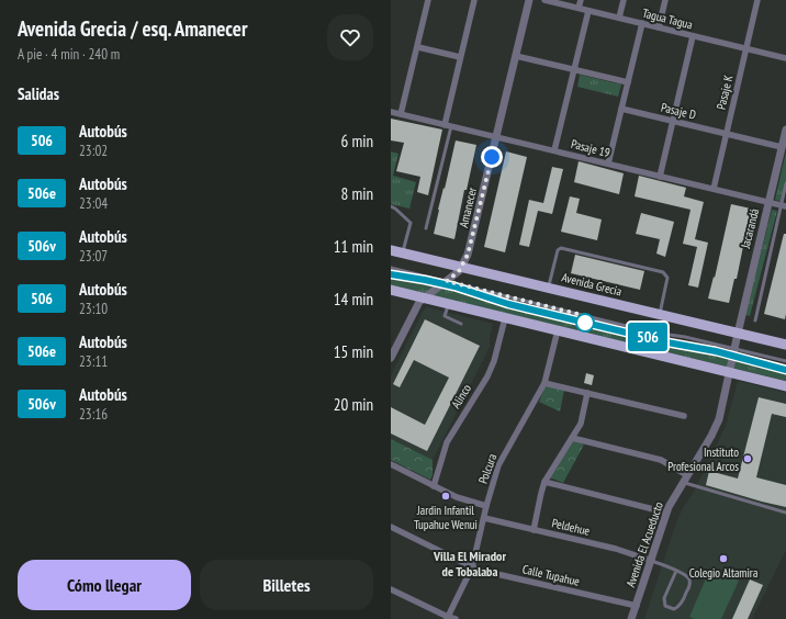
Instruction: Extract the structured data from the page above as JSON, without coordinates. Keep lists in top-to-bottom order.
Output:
{
  "streets": {
    "main road": ["Avenida Grecia"],
    "street": [
      "Tagua Tagua",
      "Pasaje K",
      "Pasaje D",
      "Pasaje 19",
      "Amanecer",
      "Jacarandá",
      "Alinco",
      "Polcura",
      "Peldehue",
      "Avenida El Acueducto",
      "Calle Tupahue"
    ]
  },
  "crossings": [
    ["Tagua Tagua", "Pasaje K"],
    ["Pasaje K", "Pasaje D"],
    ["Pasaje K", "Pasaje 19"],
    ["Pasaje D", "Jacarandá"],
    ["Pasaje 19", "Amanecer"],
    ["Pasaje 19", "Jacarandá"],
    ["Amanecer", "Avenida Grecia"],
    ["Jacarandá", "Avenida Grecia"],
    ["Jacarandá", "Avenida El Acueducto"],
    ["Avenida Grecia", "Avenida El Acueducto"],
    ["Polcura", "Peldehue"],
    ["Polcura", "Calle Tupahue"],
    ["Peldehue", "Avenida El Acueducto"],
    ["Avenida El Acueducto", "Calle Tupahue"]
  ],
  "districts": ["Villa El Mirador de Tobalaba"],
  "places": ["Instituto Profesional Arcos", "Jardin Infantil Tupahue Wenui", "Colegio Altamira"],
  "lines": ["bus line 506"],
  "page": {
    "heading": [
      ["Avenida Grecia / esq. Amanecer", "A pie · 4 min · 240 m"],
      "Salidas"
    ],
    "on_map": "506",
    "list": [
      {
        "mark": "506",
        "name": "Autobús",
        "note": "23:02",
        "value": "6 min"
      },
      {
        "mark": "506e",
        "name": "Autobús",
        "note": "23:04",
        "value": "8 min"
      },
      {
        "mark": "506v",
        "name": "Autobús",
        "note": "23:07",
        "value": "11 min"
      },
      {
        "mark": "506",
        "name": "Autobús",
        "note": "23:10",
        "value": "14 min"
      },
      {
        "mark": "506e",
        "name": "Autobús",
        "note": "23:11",
        "value": "15 min"
      },
      {
        "mark": "506v",
        "name": "Autobús",
        "note": "23:16",
        "value": "20 min"
      }
    ],
    "buttons": ["Cómo llegar", "Billetes"]
  }
}
